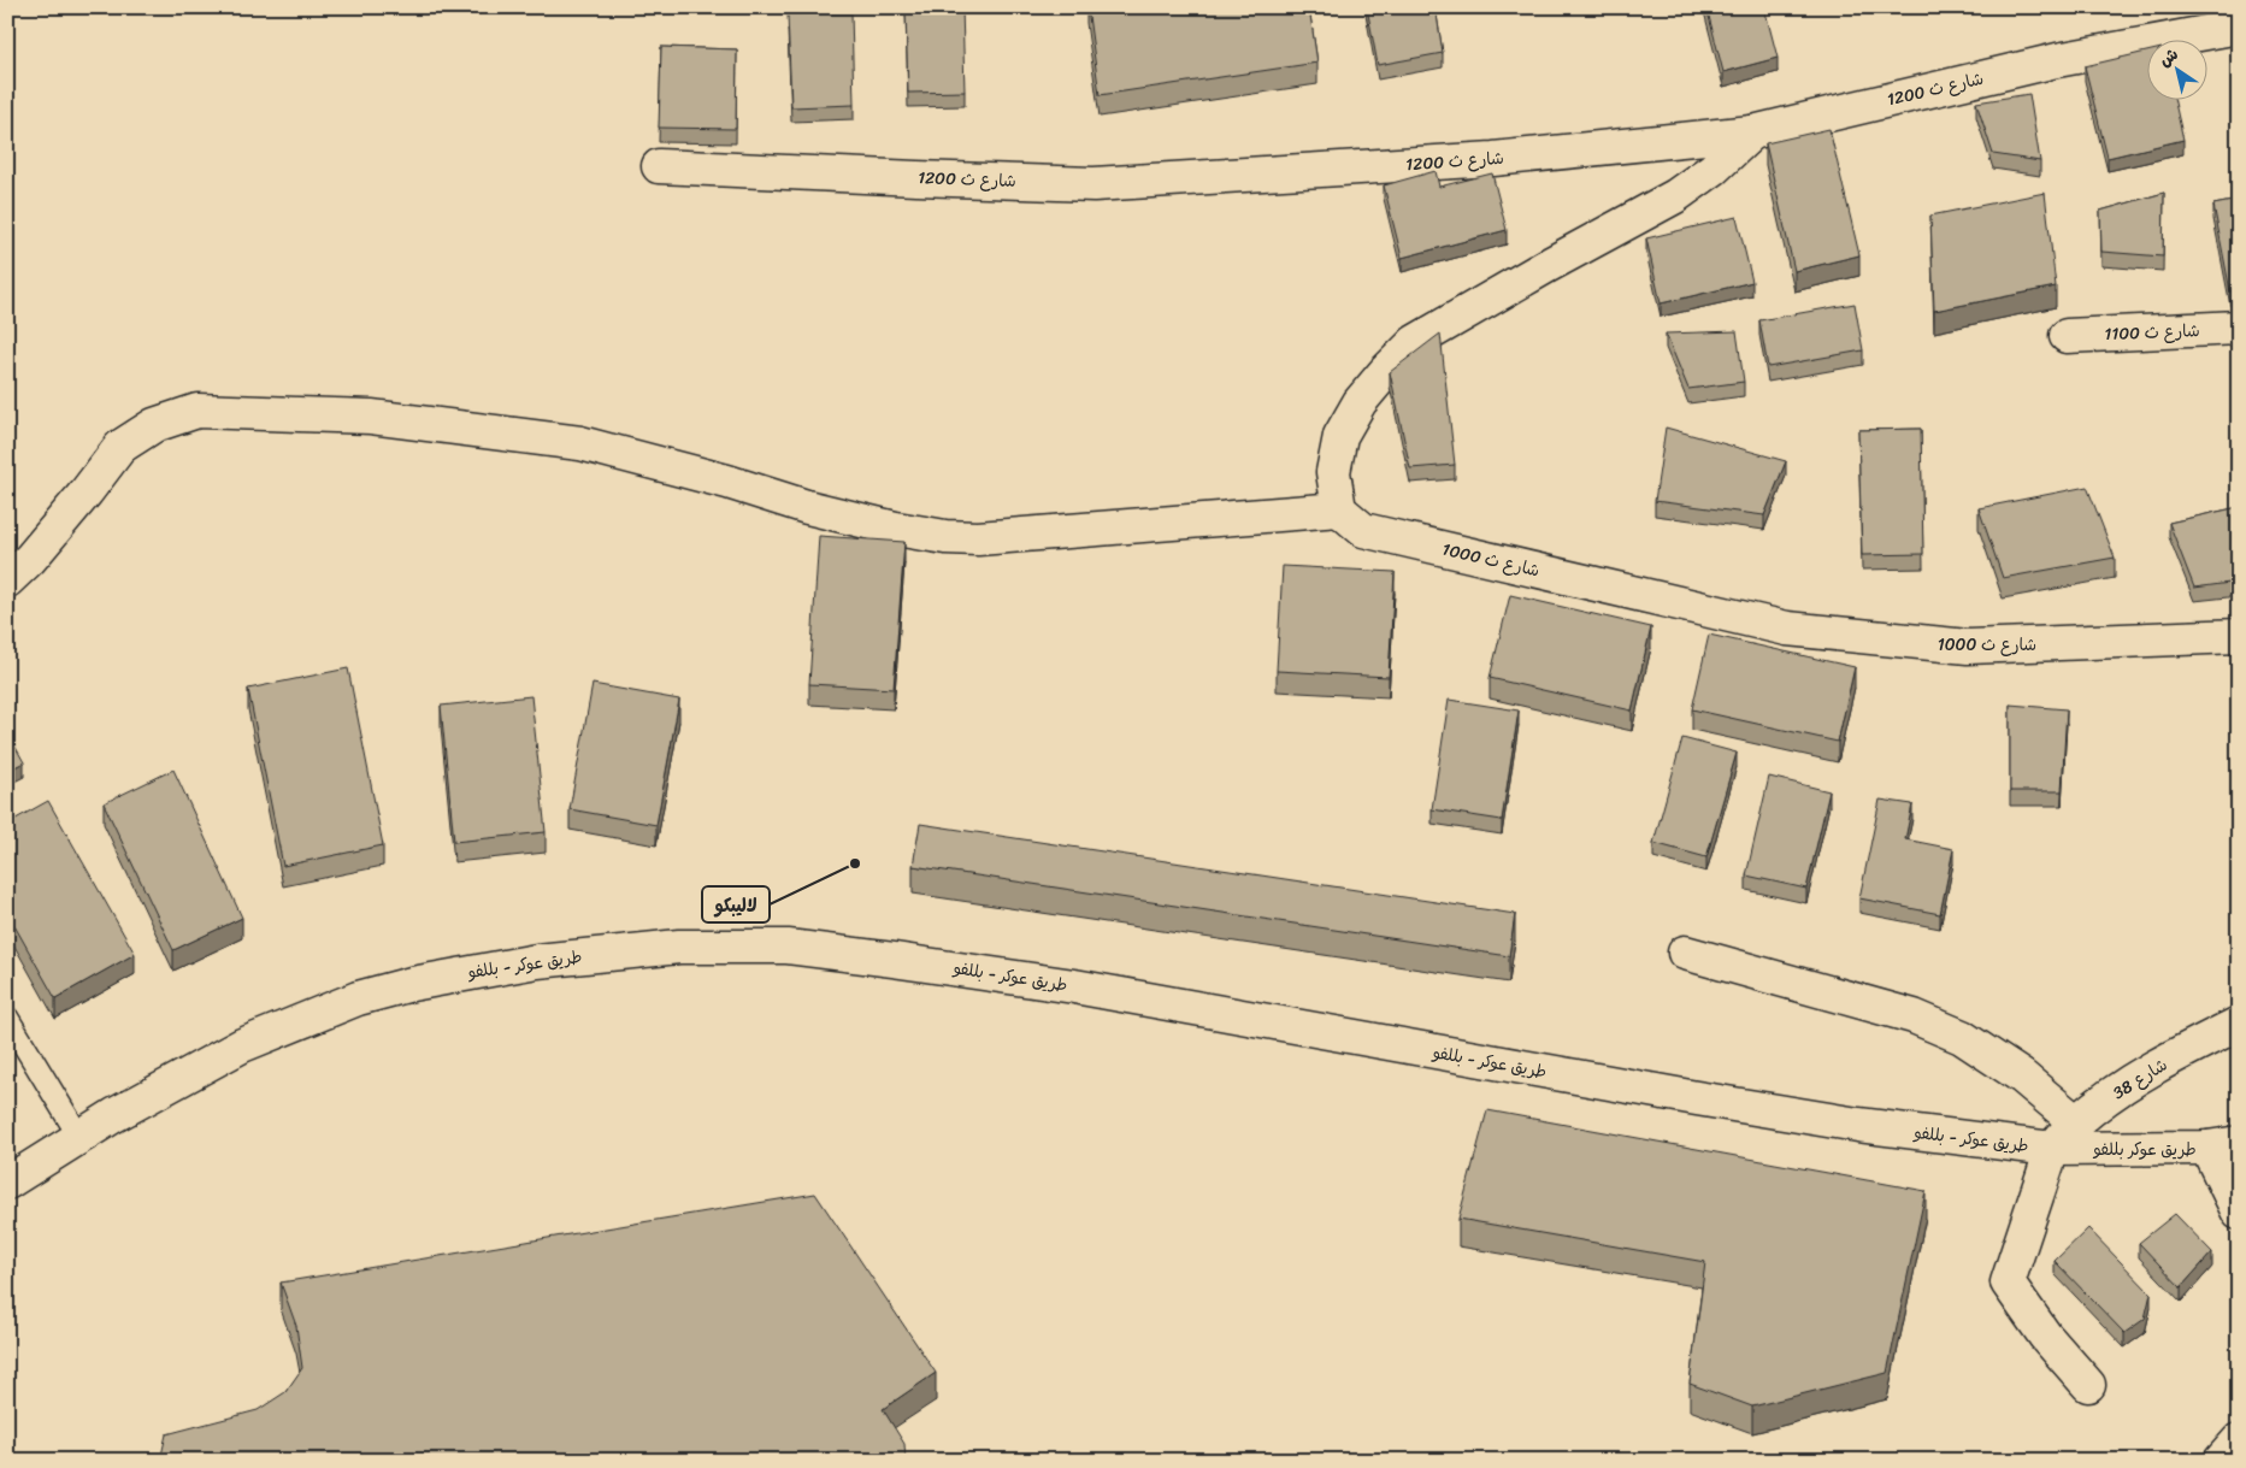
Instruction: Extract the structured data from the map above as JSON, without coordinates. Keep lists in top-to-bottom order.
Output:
{
  "streets": {
    "street": [
      "شارع ث 1200",
      "شارع ث 1100",
      "شارع ث 1000",
      "طريق عوكر - بللفو",
      "شارع 38",
      "طريق عوكر بللفو"
    ]
  },
  "crossings": [
    ["طريق عوكر - بللفو", "شارع 38"],
    ["طريق عوكر - بللفو", "طريق عوكر بللفو"],
    ["شارع 38", "طريق عوكر بللفو"]
  ],
  "places": ["لاليبكو"],
  "north": "top left"
}
